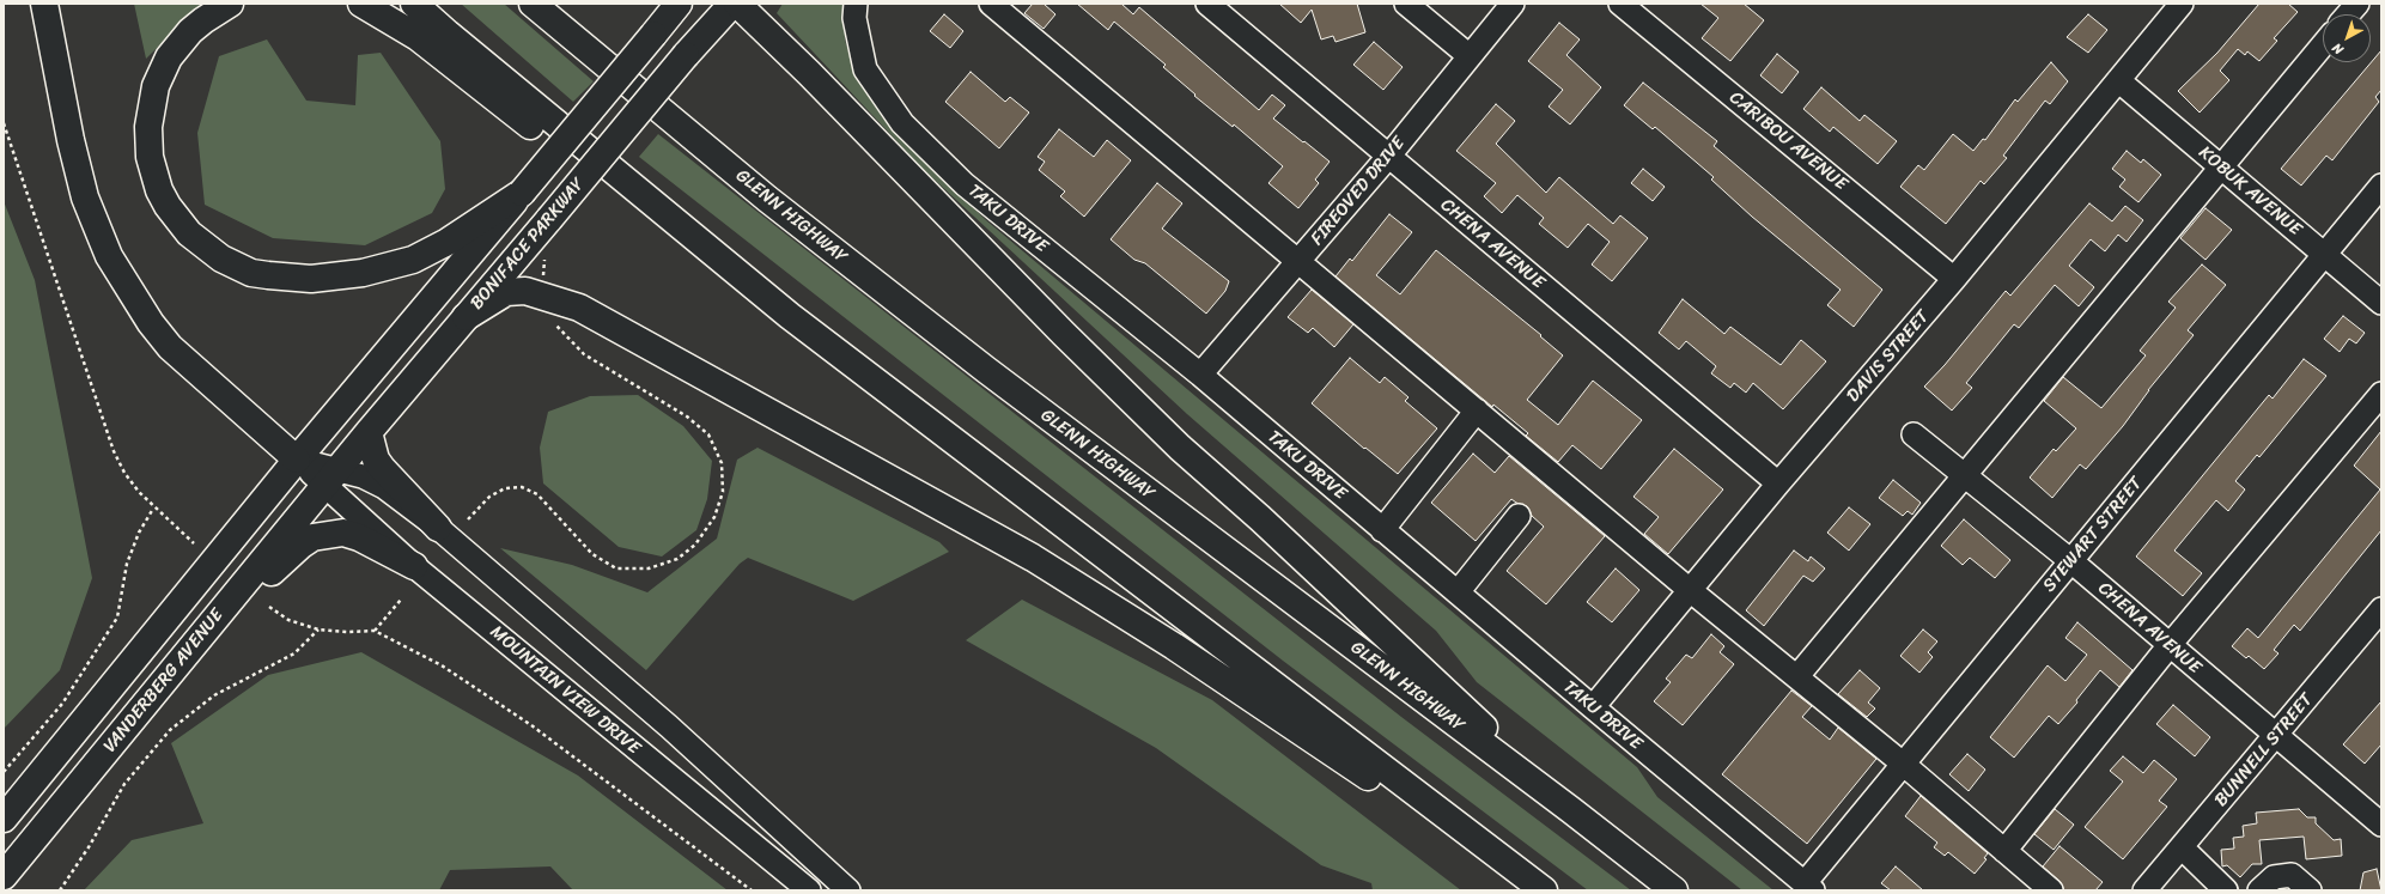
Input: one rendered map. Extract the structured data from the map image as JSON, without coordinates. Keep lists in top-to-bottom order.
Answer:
{
  "streets": {
    "main road": ["GLENN HIGHWAY", "BONIFACE PARKWAY", "VANDERBERG AVENUE"],
    "street": [
      "CARIBOU AVENUE",
      "FIREOVED DRIVE",
      "KOBUK AVENUE",
      "TAKU DRIVE",
      "CHENA AVENUE",
      "DAVIS STREET",
      "STEWART STREET",
      "MOUNTAIN VIEW DRIVE",
      "BUNNELL STREET"
    ]
  },
  "crossings": [
    ["CARIBOU AVENUE", "DAVIS STREET"],
    ["FIREOVED DRIVE", "TAKU DRIVE"],
    ["FIREOVED DRIVE", "CHENA AVENUE"],
    ["KOBUK AVENUE", "DAVIS STREET"],
    ["KOBUK AVENUE", "STEWART STREET"],
    ["TAKU DRIVE", "DAVIS STREET"],
    ["TAKU DRIVE", "STEWART STREET"],
    ["BONIFACE PARKWAY", "VANDERBERG AVENUE"],
    ["BONIFACE PARKWAY", "MOUNTAIN VIEW DRIVE"],
    ["CHENA AVENUE", "DAVIS STREET"],
    ["CHENA AVENUE", "STEWART STREET"],
    ["CHENA AVENUE", "BUNNELL STREET"],
    ["VANDERBERG AVENUE", "MOUNTAIN VIEW DRIVE"]
  ],
  "north": "bottom left"
}
